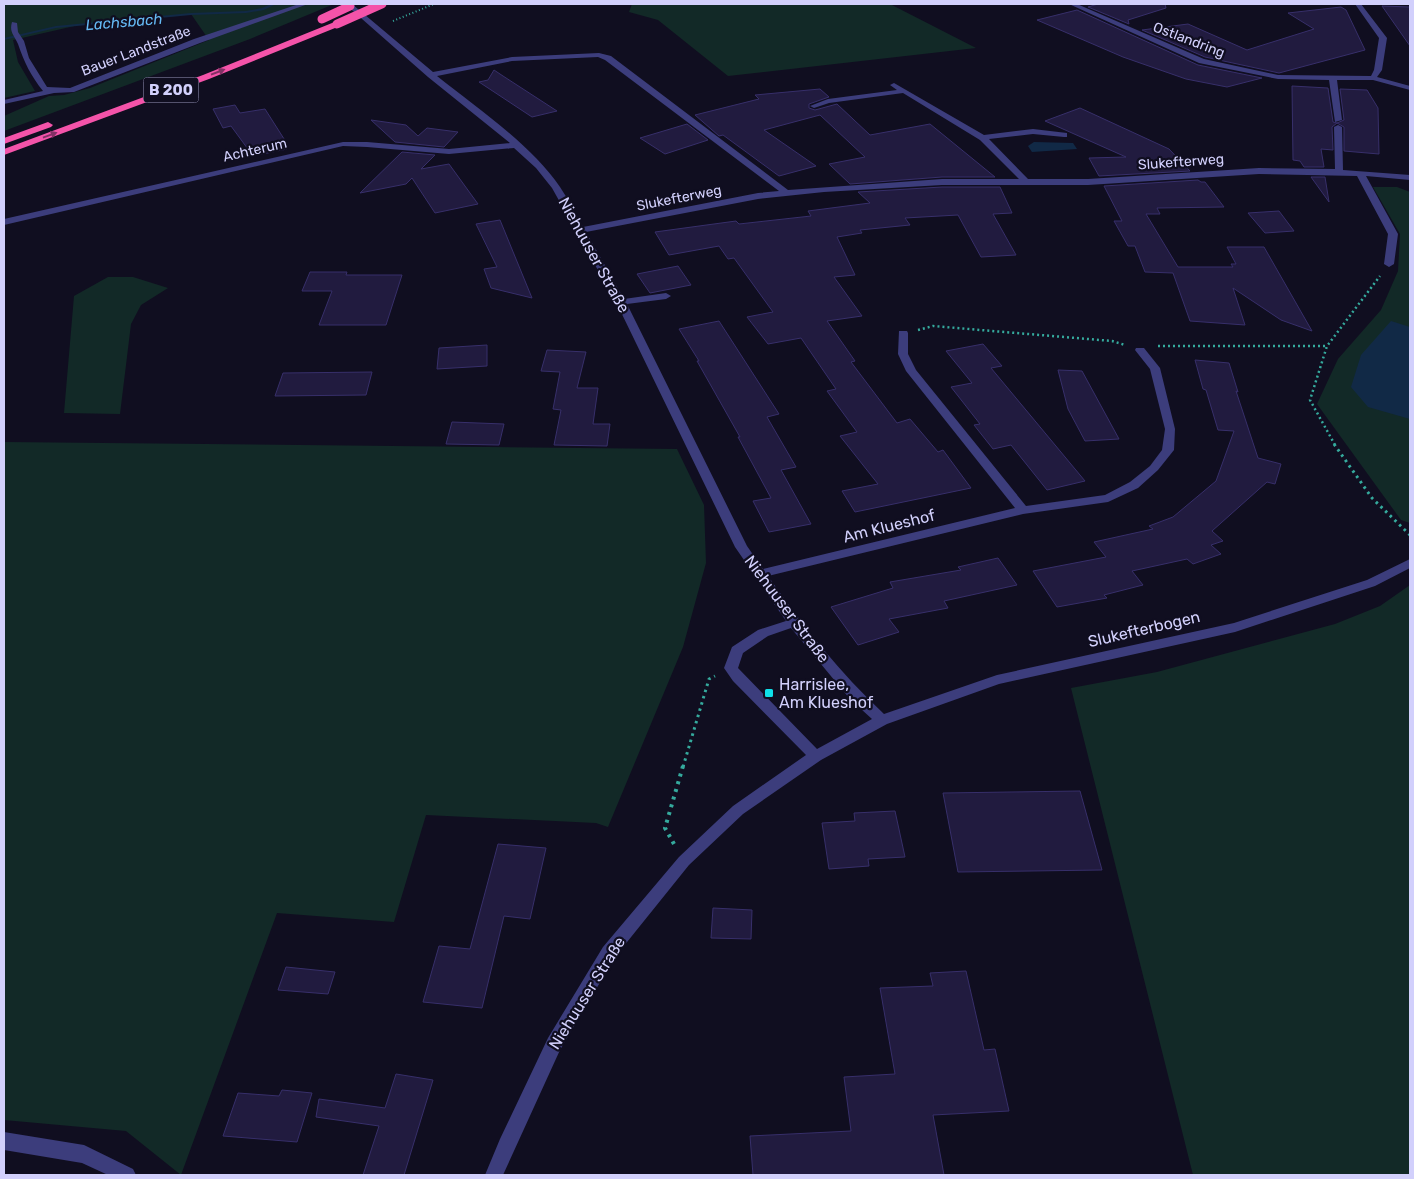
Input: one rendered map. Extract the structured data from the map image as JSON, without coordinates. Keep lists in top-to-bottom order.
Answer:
{
  "streets": {
    "highway": ["B 200"],
    "street": [
      "Ostlandring",
      "Bauer Landstraße",
      "Achterum",
      "Slukefterweg",
      "Niehuuser Straße",
      "Am Klueshof",
      "Slukefterbogen"
    ]
  },
  "crossings": [
    ["Achterum", "Niehuuser Straße"],
    ["Slukefterweg", "Niehuuser Straße"],
    ["Niehuuser Straße", "Am Klueshof"],
    ["Niehuuser Straße", "Slukefterbogen"]
  ],
  "water": ["Lachsbach"],
  "places": {
    "transit": ["Harrislee, Am Klueshof"]
  }
}
